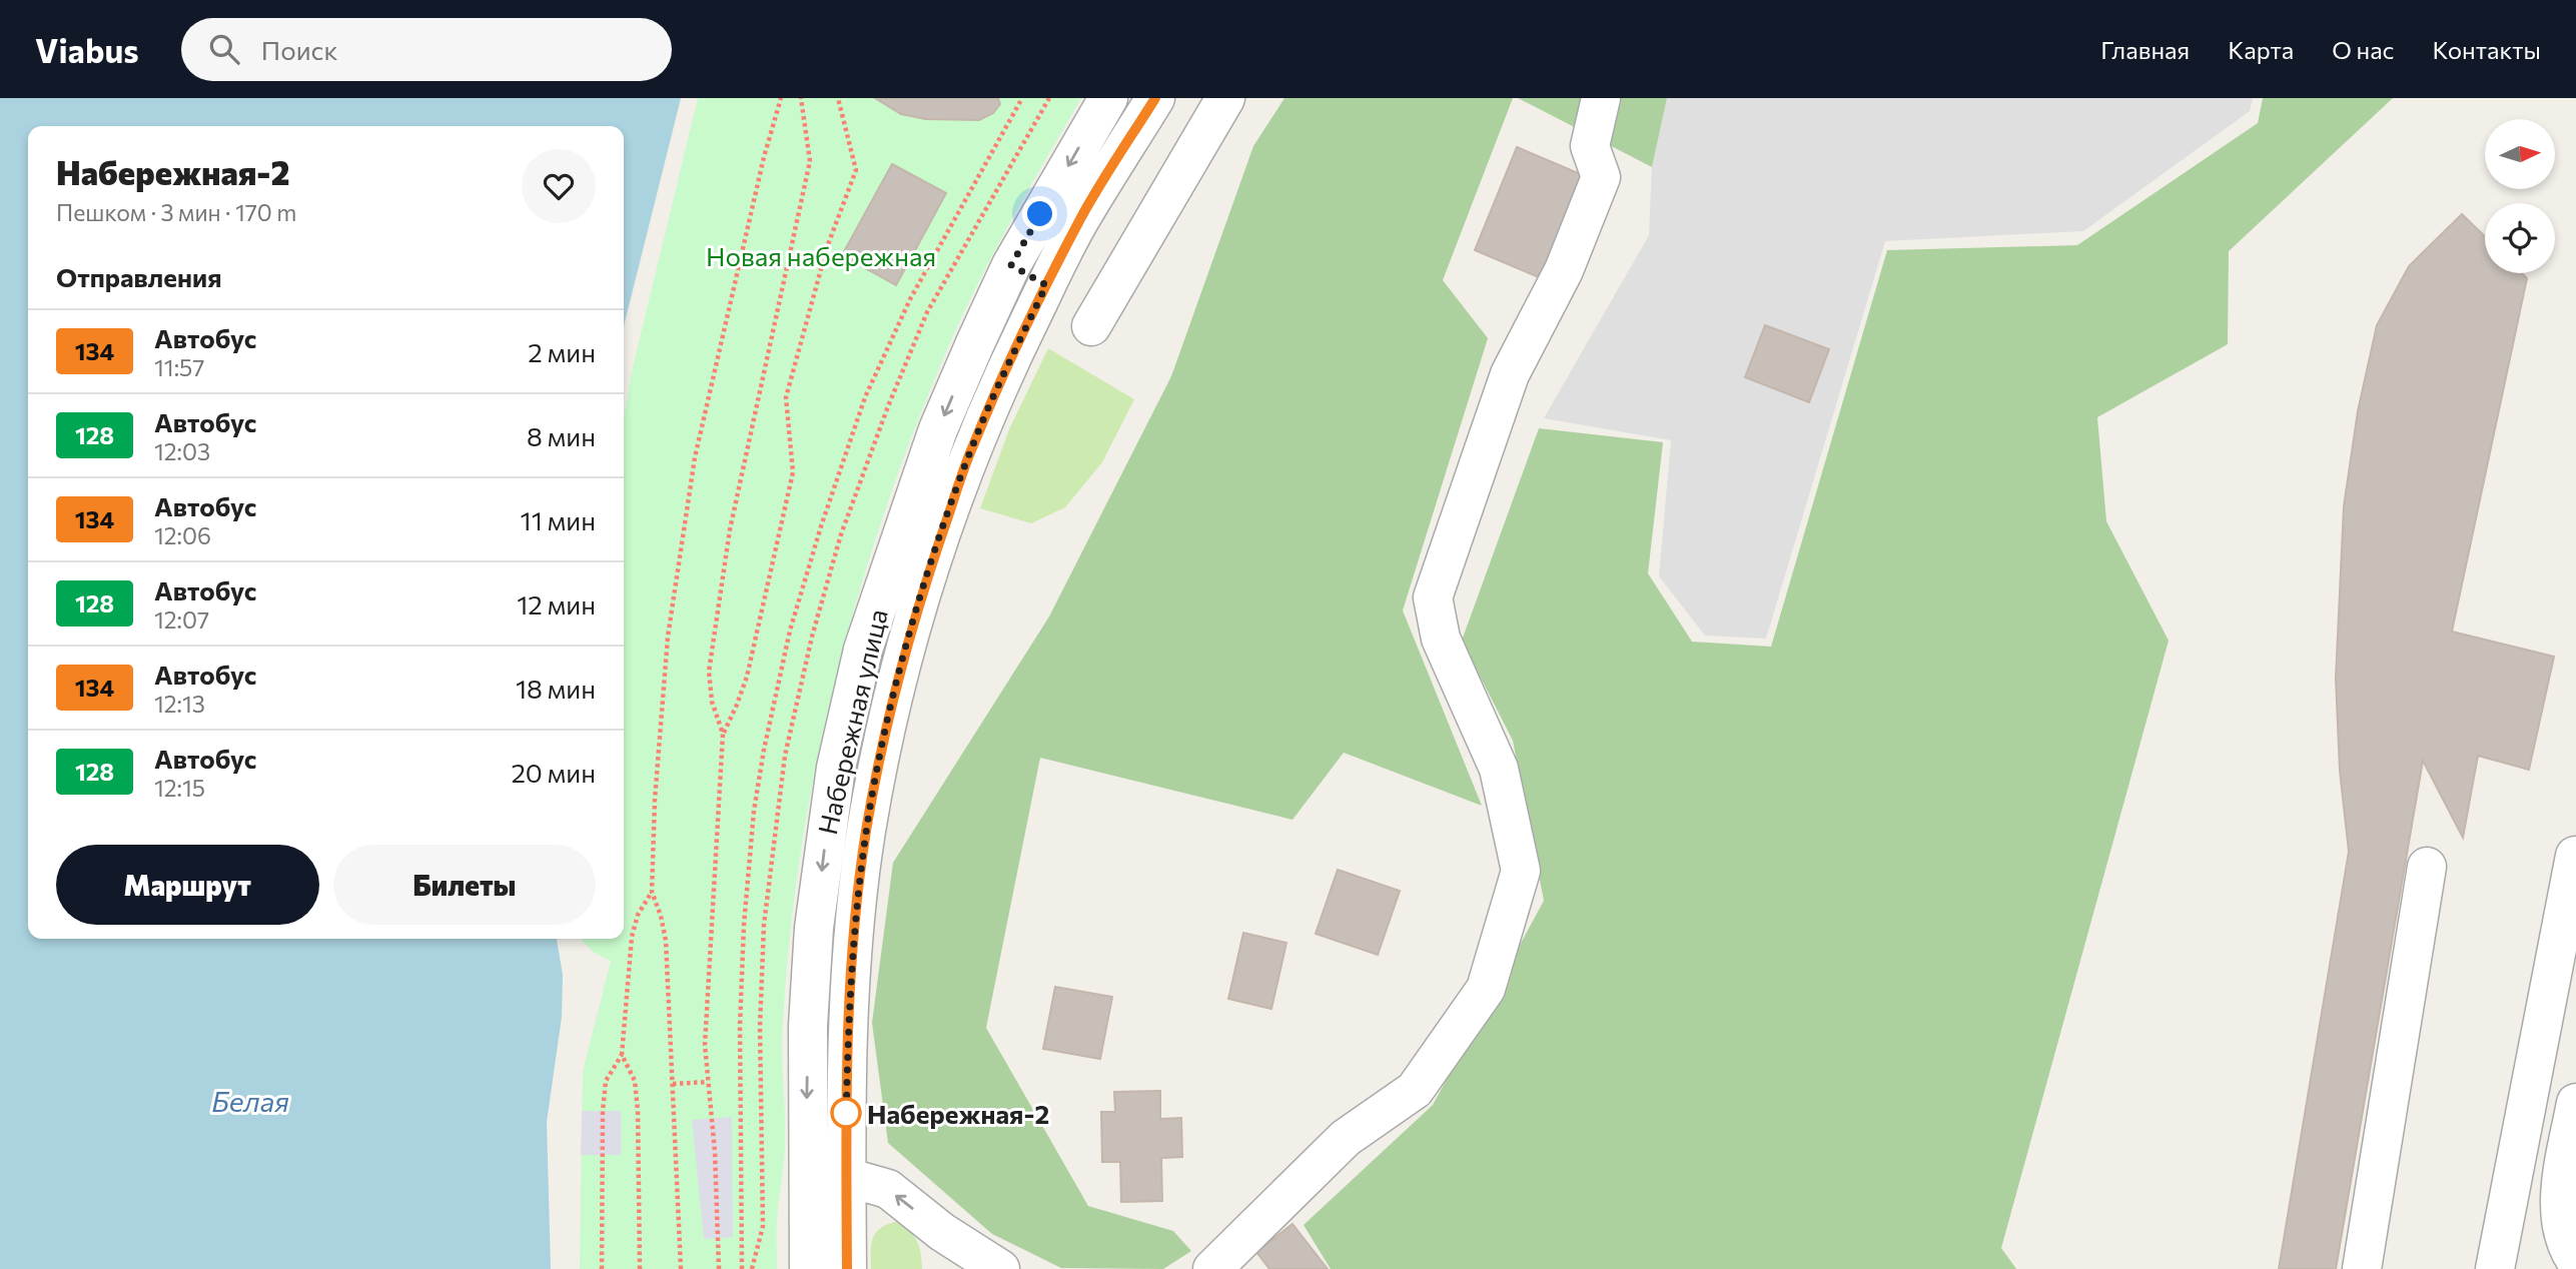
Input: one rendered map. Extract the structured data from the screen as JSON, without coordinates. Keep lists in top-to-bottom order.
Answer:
{
  "streets": {
    "street": ["Набережная улица"]
  },
  "water": ["Белая"],
  "parks": ["Новая набережная"],
  "places": ["Набережная-2"],
  "lines": ["bus line 134"],
  "north": "right",
  "page": {
    "header": "Viabus",
    "search": "Поиск",
    "nav": [
      "Главная",
      "Карта",
      "О нас",
      "Контакты"
    ],
    "heading": [
      ["Набережная-2", "Пешком · 3 мин · 170 m"],
      "Отправления"
    ],
    "list": [
      {
        "mark": "134",
        "name": "Автобус",
        "note": "11:57",
        "value": "2 мин"
      },
      {
        "mark": "128",
        "name": "Автобус",
        "note": "12:03",
        "value": "8 мин"
      },
      {
        "mark": "134",
        "name": "Автобус",
        "note": "12:06",
        "value": "11 мин"
      },
      {
        "mark": "128",
        "name": "Автобус",
        "note": "12:07",
        "value": "12 мин"
      },
      {
        "mark": "134",
        "name": "Автобус",
        "note": "12:13",
        "value": "18 мин"
      },
      {
        "mark": "128",
        "name": "Автобус",
        "note": "12:15",
        "value": "20 мин"
      }
    ],
    "buttons": ["Маршрут", "Билеты"]
  }
}
